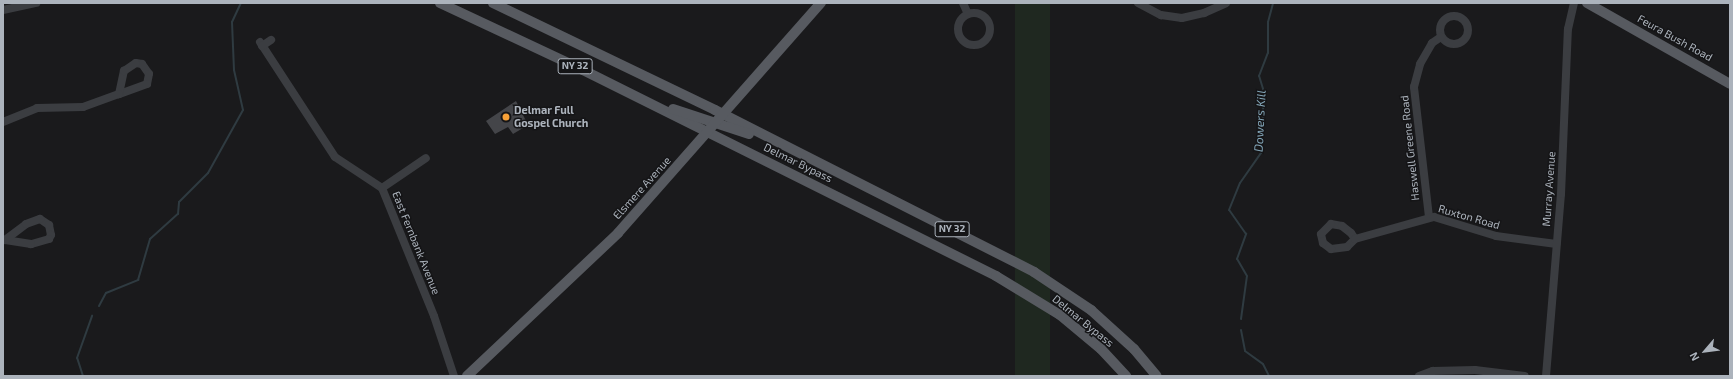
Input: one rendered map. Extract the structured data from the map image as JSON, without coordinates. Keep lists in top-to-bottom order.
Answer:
{
  "streets": {
    "main road": [
      "Feura Bush Road",
      "NY 32",
      "Delmar Bypass",
      "Elsmere Avenue"
    ],
    "street": [
      "Haswell Greene Road",
      "Murray Avenue",
      "Ruxton Road",
      "East Fernbank Avenue"
    ]
  },
  "crossings": [
    ["Haswell Greene Road", "Ruxton Road"],
    ["Delmar Bypass", "Elsmere Avenue"],
    ["Murray Avenue", "Ruxton Road"]
  ],
  "water": ["Dowers Kill"],
  "places": ["Delmar Full Gospel Church"],
  "north": "bottom left"
}
